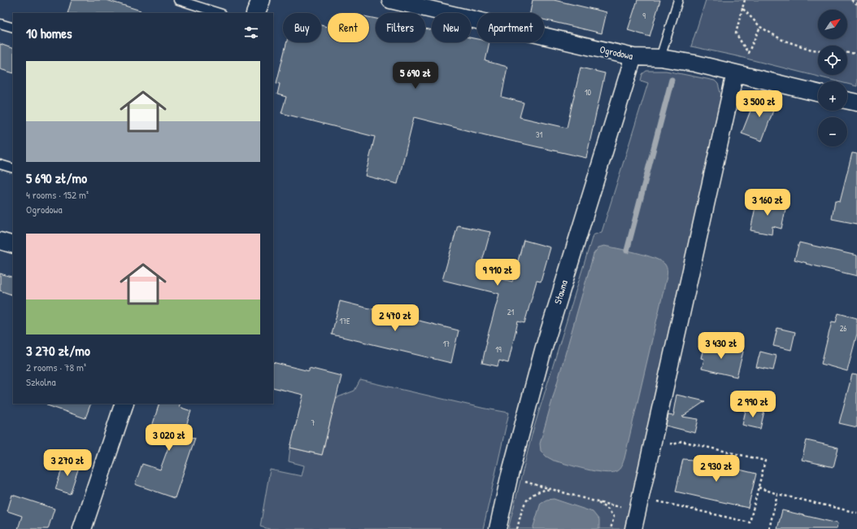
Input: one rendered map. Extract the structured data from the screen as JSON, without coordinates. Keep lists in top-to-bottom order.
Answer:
{
  "streets": {
    "street": ["Ogrodowa", "Stawna"]
  },
  "crossings": [
    ["Ogrodowa", "Stawna"]
  ],
  "house_numbers": [
    "9",
    "10",
    "31",
    "21",
    "17E",
    "26",
    "17",
    "19",
    "7"
  ],
  "north": "top right",
  "page": {
    "map_buttons": ["+", "−"],
    "chip": [
      "Buy",
      "Rent",
      "Filters",
      "New",
      "Apartment"
    ],
    "heading": "10 homes",
    "list": [
      {
        "name": "5 690 zł/mo",
        "note": "4 rooms · 152 m² · Ogrodowa"
      },
      {
        "name": "3 270 zł/mo",
        "note": "2 rooms · 78 m² · Szkolna"
      }
    ],
    "price": [
      "5 690 zł",
      "3 500 zł",
      "3 160 zł",
      "9 910 zł",
      "2 470 zł",
      "3 430 zł",
      "2 990 zł",
      "3 020 zł",
      "3 270 zł",
      "2 930 zł"
    ]
  }
}
